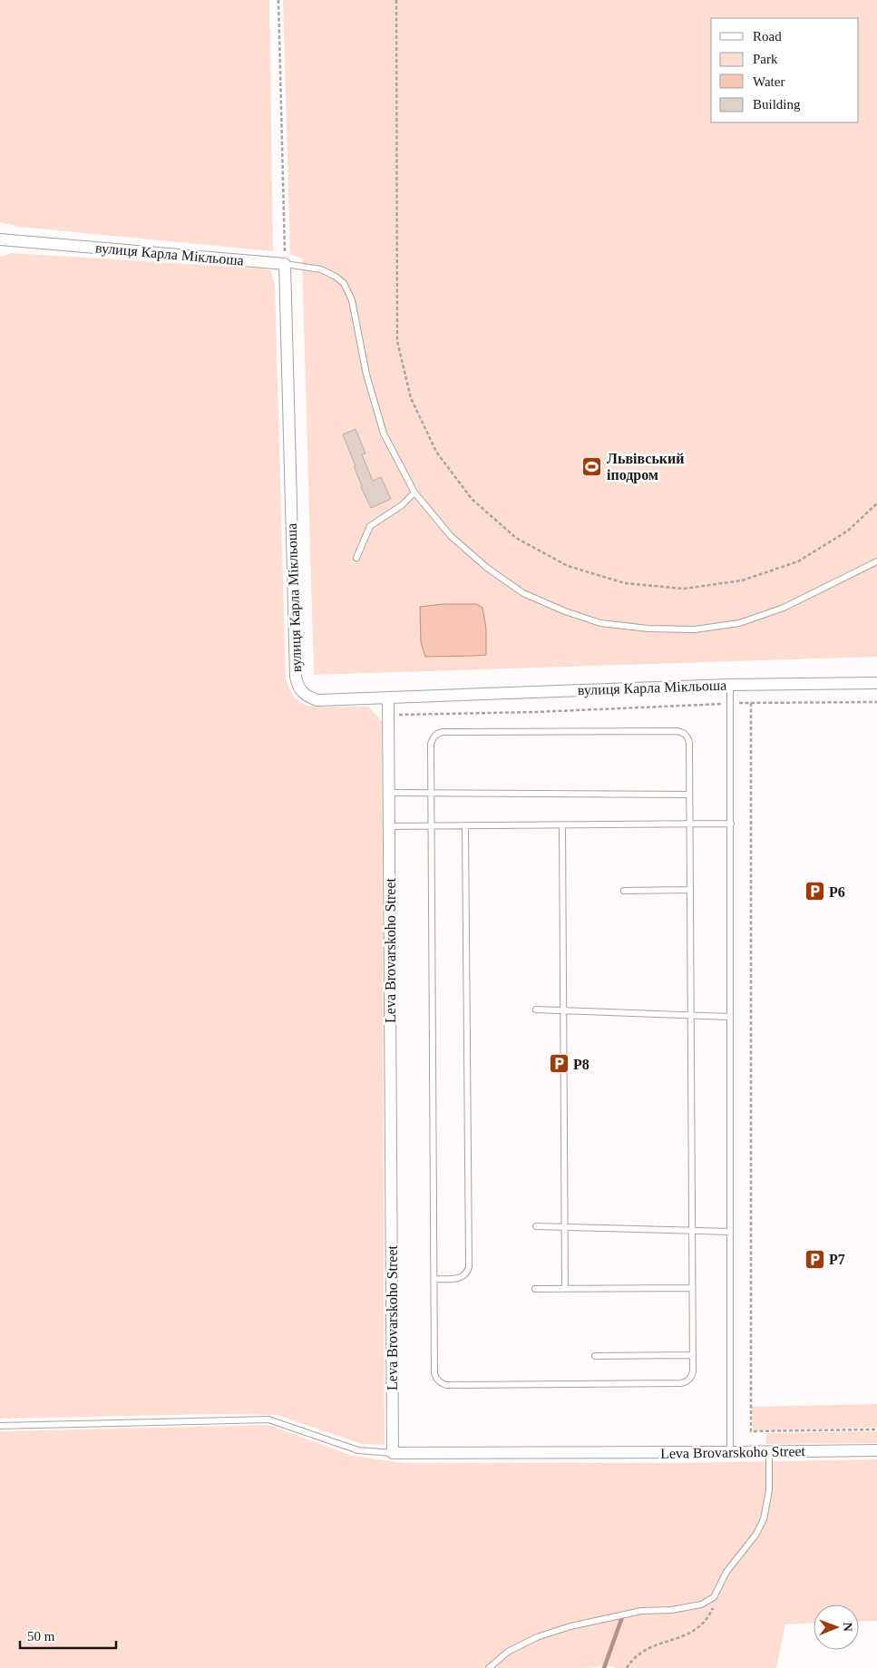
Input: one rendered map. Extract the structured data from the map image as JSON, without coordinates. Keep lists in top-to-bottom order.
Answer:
{
  "streets": {
    "street": ["вулиця Карла Мікльоша", "Leva Brovarskoho Street"]
  },
  "crossings": [
    ["вулиця Карла Мікльоша", "Leva Brovarskoho Street"]
  ],
  "places": {
    "sports": ["Львівський іподром"],
    "parking": ["P6", "P8", "P7"]
  },
  "legend": [
    "Road",
    "Park",
    "Water",
    "Building"
  ],
  "scale_bar": "50 m",
  "north": "right"
}
